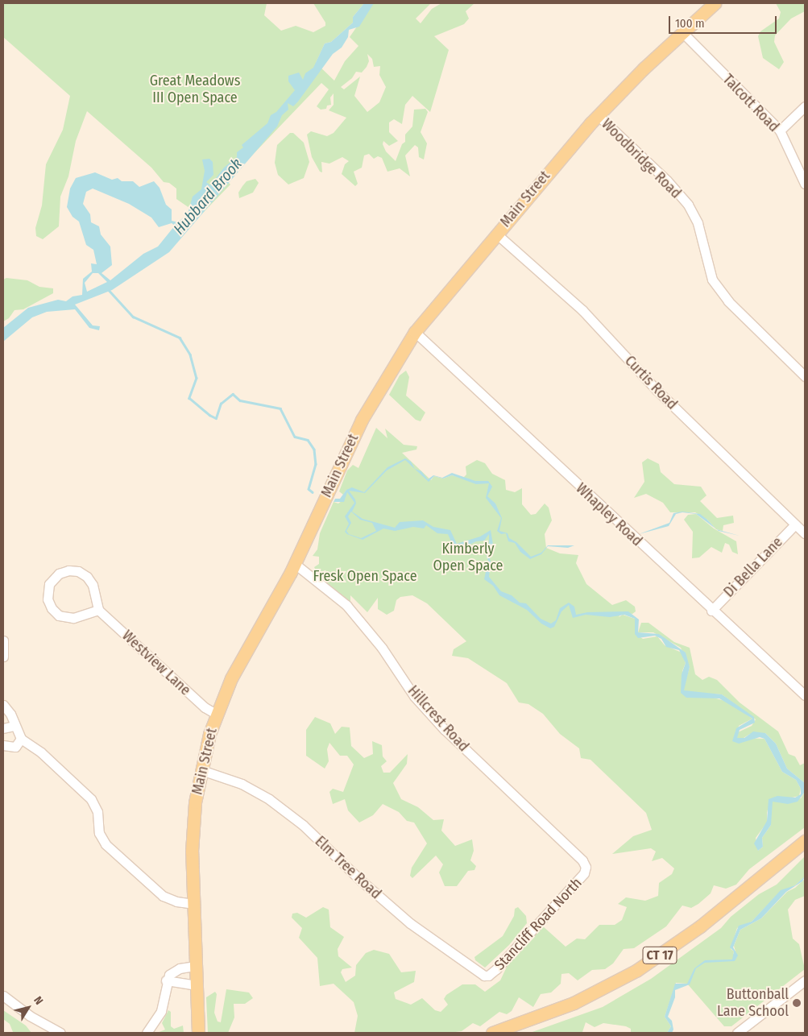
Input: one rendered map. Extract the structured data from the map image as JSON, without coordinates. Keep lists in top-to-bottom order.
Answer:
{
  "streets": {
    "main road": ["Main Street", "CT 17"],
    "street": [
      "Talcott Road",
      "Woodbridge Road",
      "Curtis Road",
      "Whapley Road",
      "Di Bella Lane",
      "Westview Lane",
      "Hillcrest Road",
      "Elm Tree Road",
      "Stancliff Road North"
    ]
  },
  "crossings": [
    ["Talcott Road", "Main Street"],
    ["Woodbridge Road", "Main Street"],
    ["Main Street", "Curtis Road"],
    ["Main Street", "Whapley Road"],
    ["Main Street", "Westview Lane"],
    ["Main Street", "Hillcrest Road"],
    ["Main Street", "Elm Tree Road"],
    ["Curtis Road", "Di Bella Lane"],
    ["Whapley Road", "Di Bella Lane"],
    ["Hillcrest Road", "Stancliff Road North"],
    ["Elm Tree Road", "Stancliff Road North"]
  ],
  "water": ["Hubbard Brook"],
  "parks": ["Great Meadows III Open Space", "Kimberly Open Space", "Fresk Open Space"],
  "places": ["Buttonball Lane School"],
  "scale_bar": "100 m",
  "north": "top right"
}
